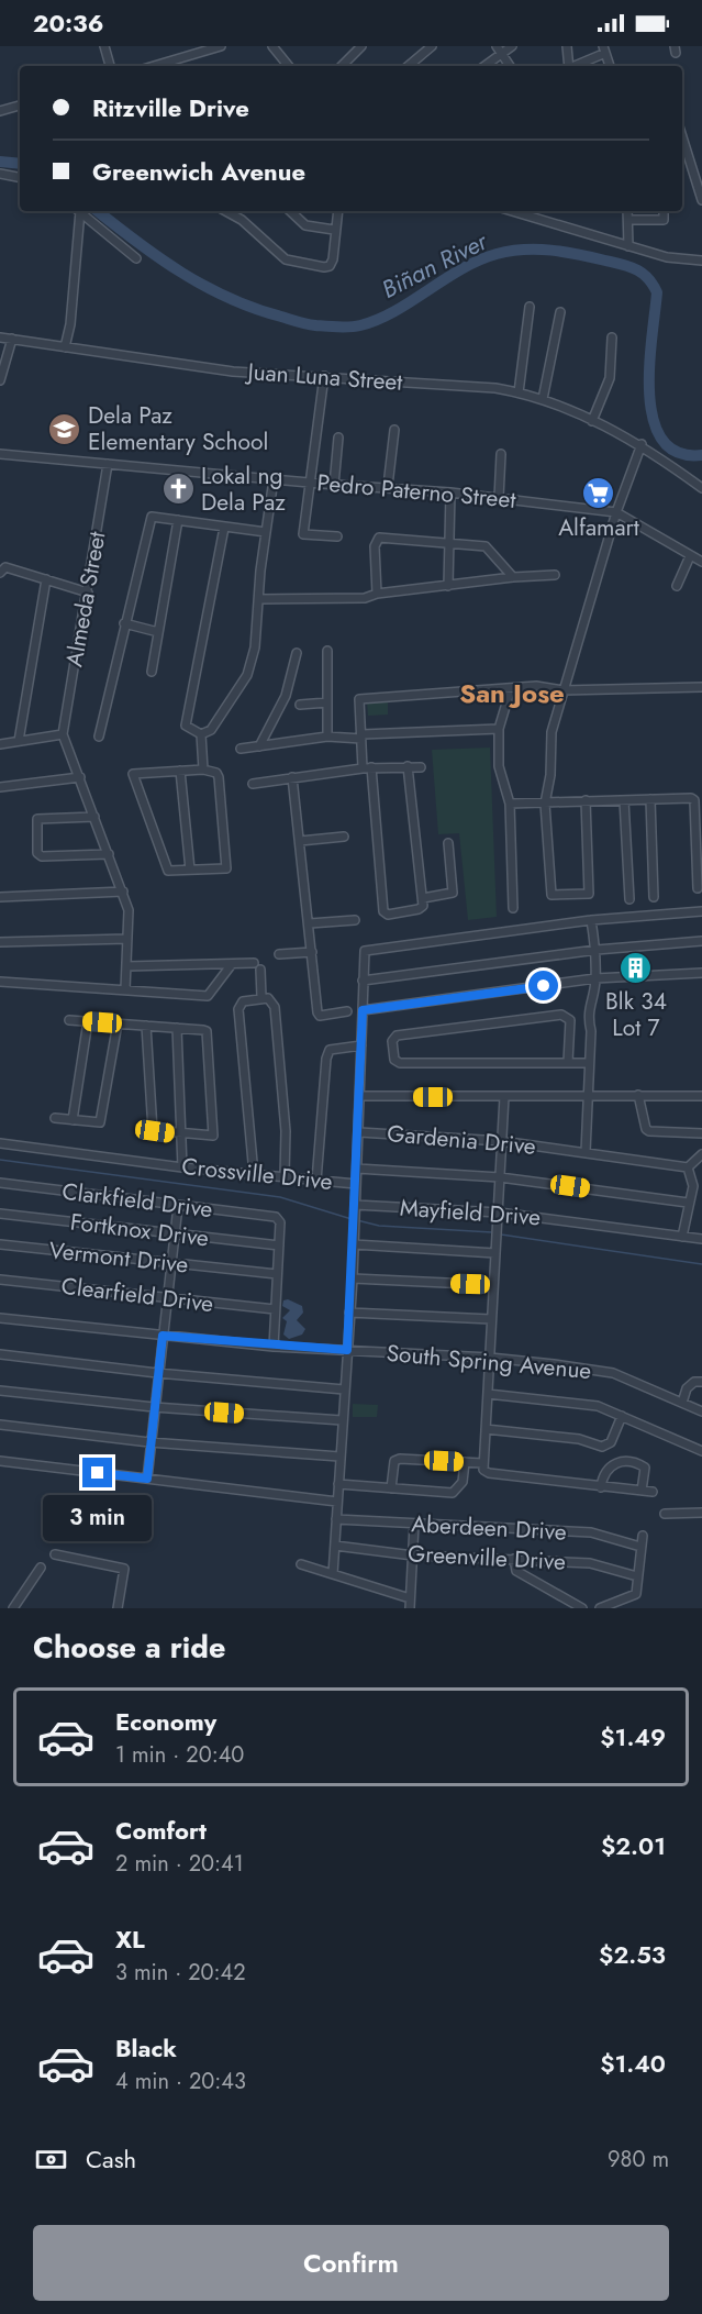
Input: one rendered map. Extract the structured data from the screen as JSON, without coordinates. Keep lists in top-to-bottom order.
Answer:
{
  "streets": {
    "street": [
      "Juan Luna Street",
      "Pedro Paterno Street",
      "Almeda Street",
      "Gardenia Drive",
      "Crossville Drive",
      "Clarkfield Drive",
      "Mayfield Drive",
      "Fortknox Drive",
      "Vermont Drive",
      "Clearfield Drive",
      "South Spring Avenue",
      "Aberdeen Drive",
      "Greenville Drive"
    ]
  },
  "crossings": [
    ["Pedro Paterno Street", "Almeda Street"],
    ["Clarkfield Drive", "Fortknox Drive"]
  ],
  "districts": ["San Jose"],
  "water": ["Biñan River"],
  "places": {
    "school or university": ["Dela Paz Elementary School"],
    "church": ["Lokal ng Dela Paz"],
    "supermarket": ["Alfamart"],
    "building": ["Blk 34 Lot 7"]
  },
  "page": {
    "status": "20:36",
    "banner": ["Ritzville Drive", "Greenwich Avenue"],
    "bubble": "3 min",
    "heading": "Choose a ride",
    "list": [
      {
        "name": "Economy",
        "note": "1 min · 20:40",
        "value": "$1.49"
      },
      {
        "name": "Comfort",
        "note": "2 min · 20:41",
        "value": "$2.01"
      },
      {
        "name": "XL",
        "note": "3 min · 20:42",
        "value": "$2.53"
      },
      {
        "name": "Black",
        "note": "4 min · 20:43",
        "value": "$1.40"
      }
    ],
    "pay": ["Cash", "980 m"],
    "buttons": "Confirm"
  }
}
